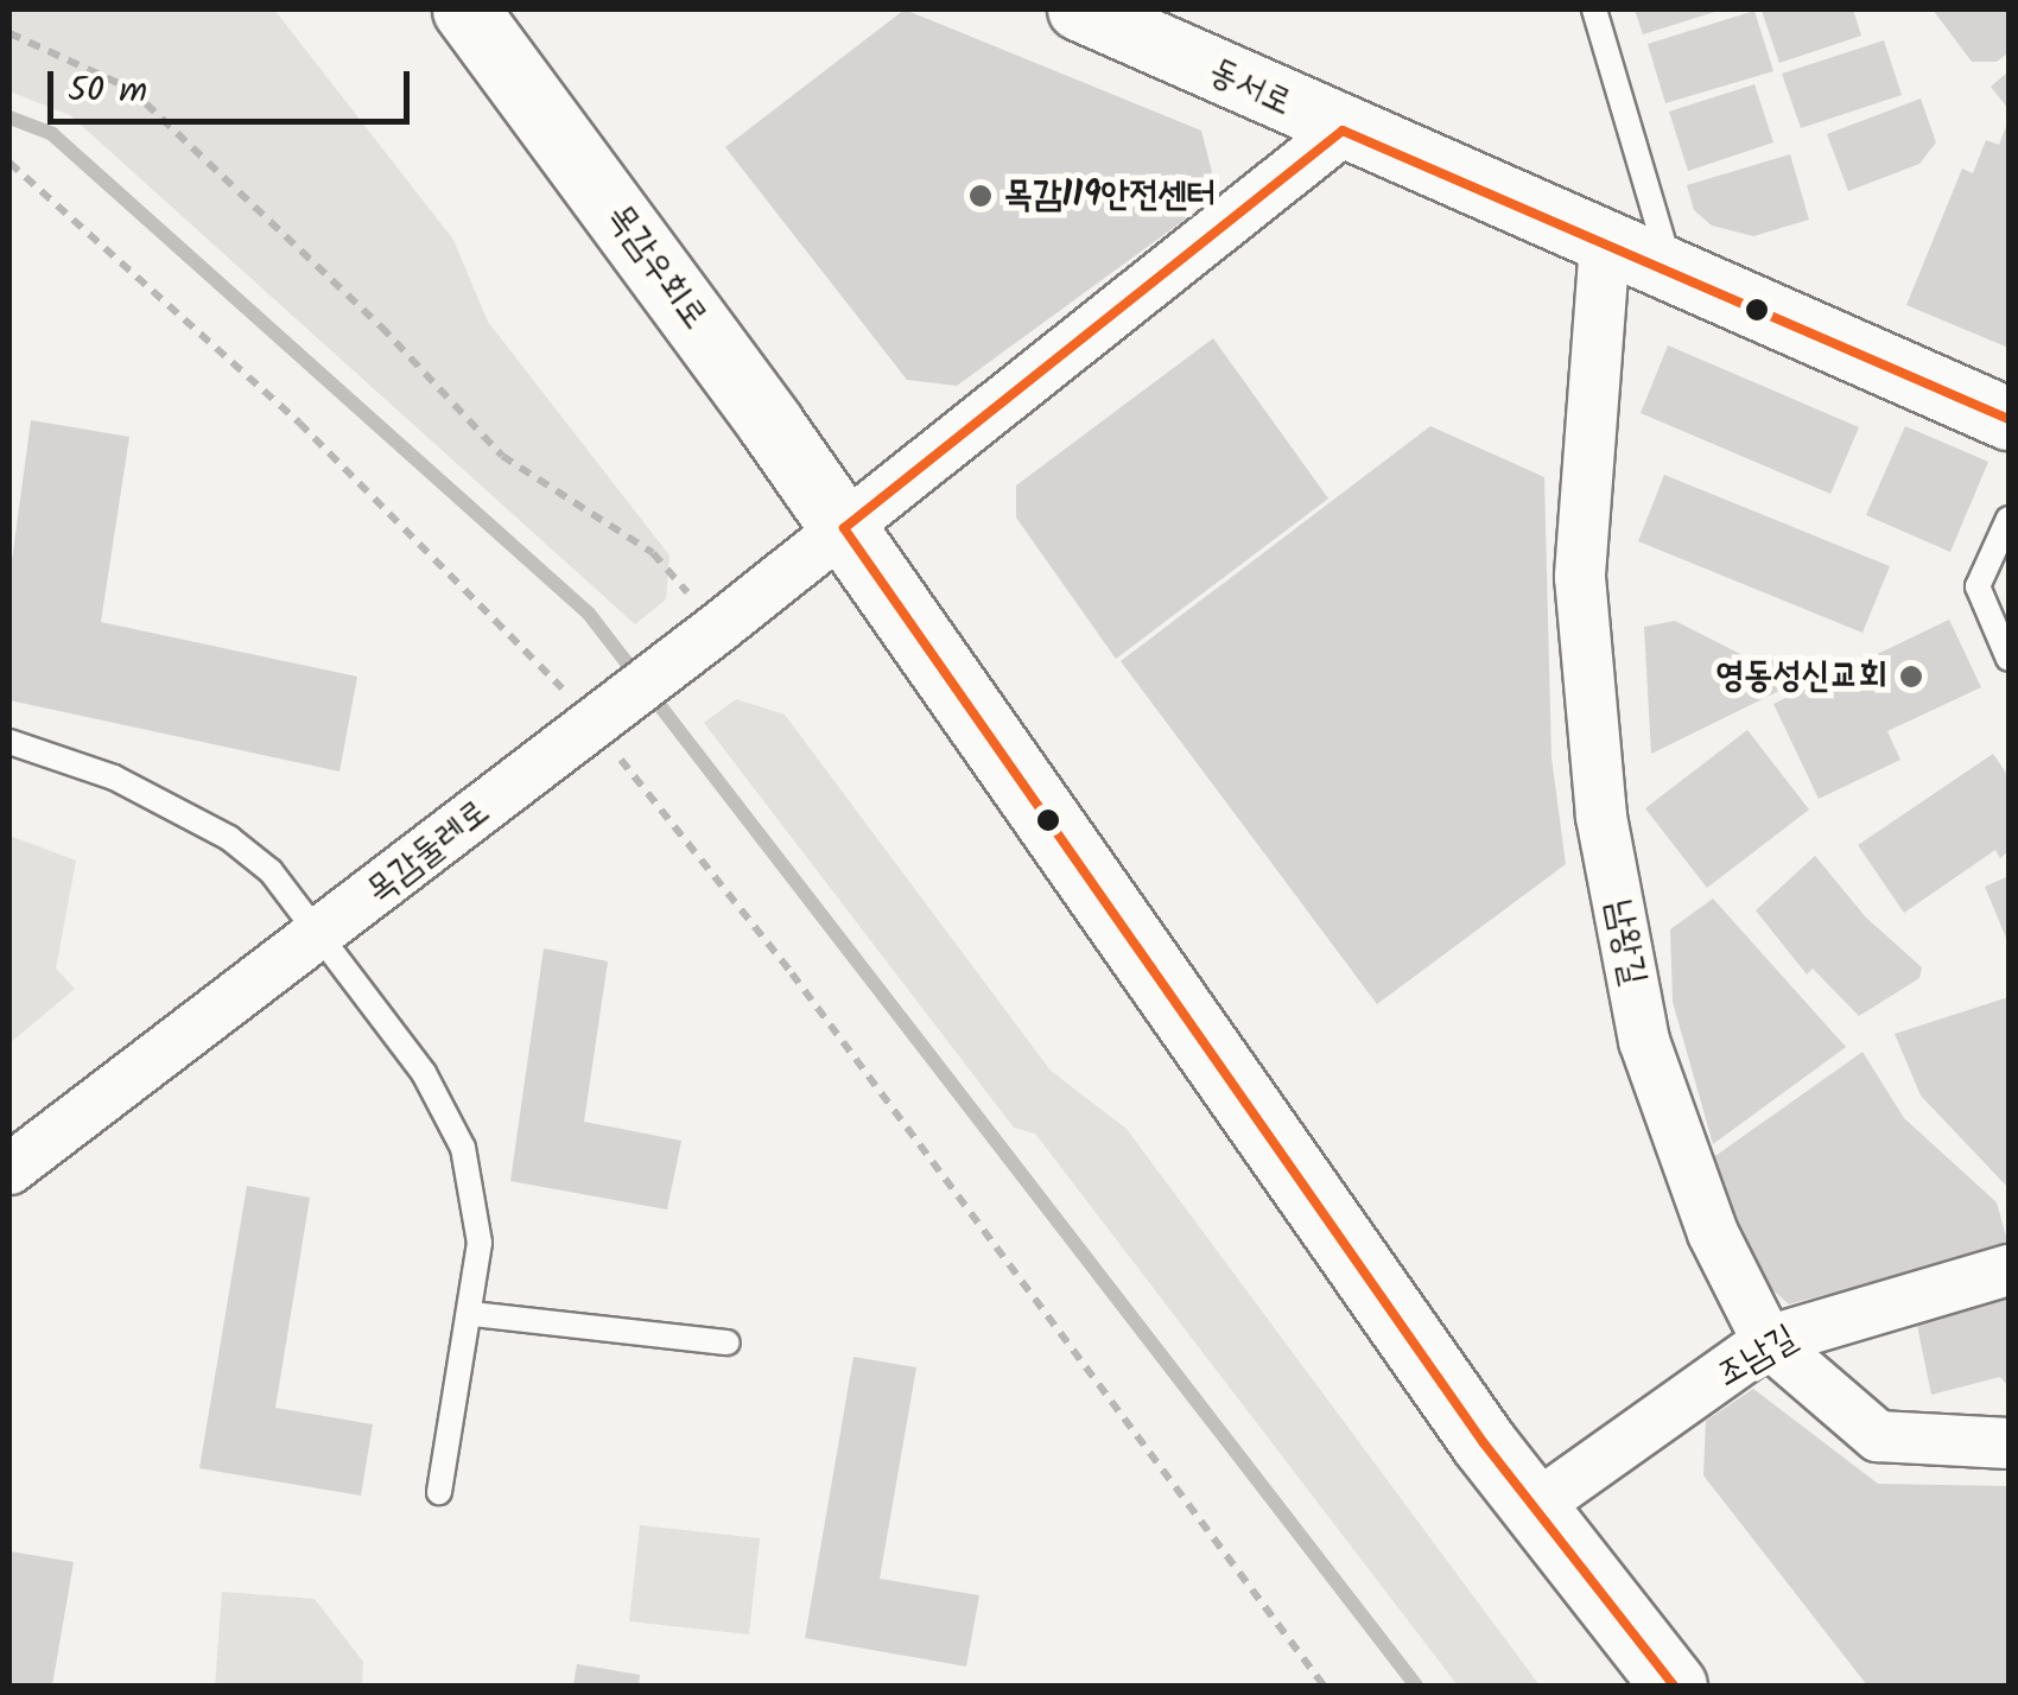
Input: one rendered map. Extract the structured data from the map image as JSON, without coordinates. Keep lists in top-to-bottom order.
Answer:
{
  "streets": {
    "main road": ["목감우회로"],
    "street": [
      "동서로",
      "목감둘레로",
      "남왕길",
      "조남길"
    ]
  },
  "crossings": [
    ["동서로", "남왕길"],
    ["목감우회로", "목감둘레로"],
    ["목감우회로", "조남길"],
    ["남왕길", "조남길"]
  ],
  "places": ["목감119안전센터", "영동성신교회"],
  "scale_bar": "50 m"
}
